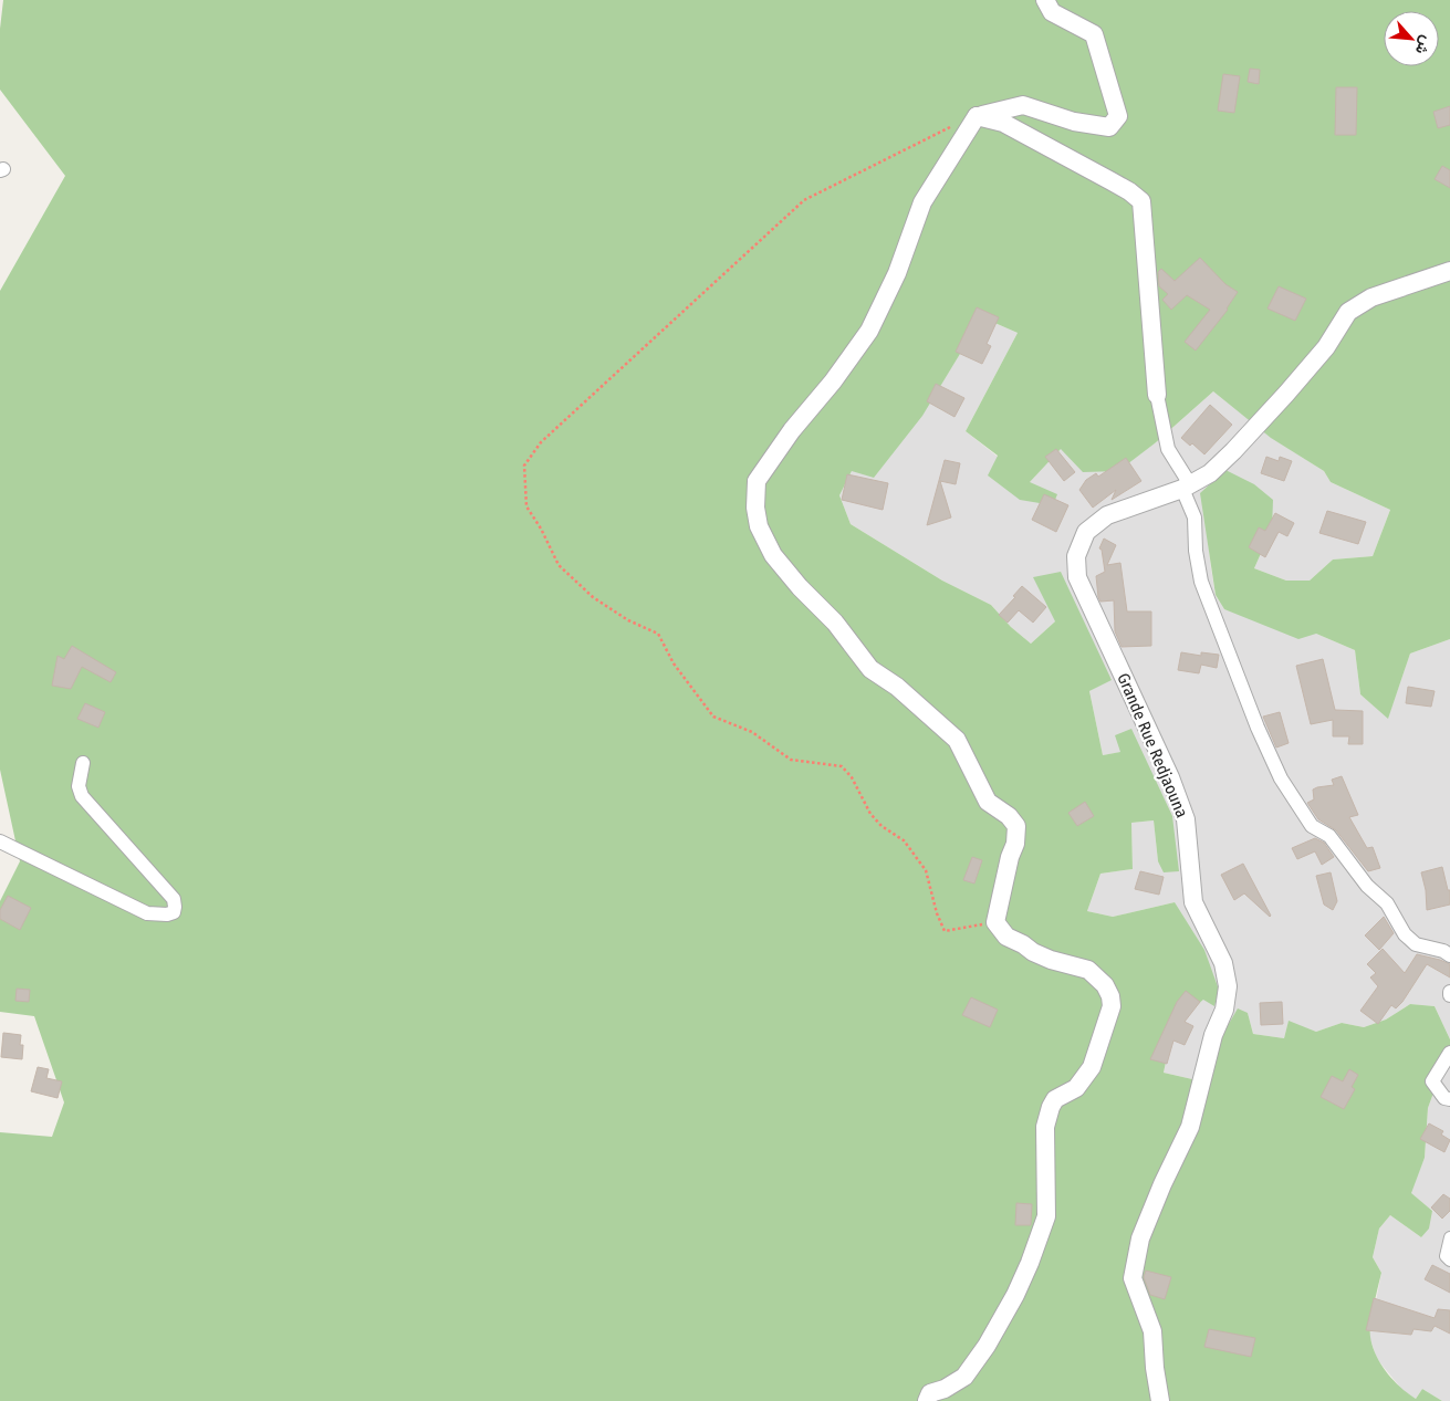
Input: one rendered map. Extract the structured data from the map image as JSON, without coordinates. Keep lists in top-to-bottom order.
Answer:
{
  "streets": {
    "street": ["Grande Rue Redjaouna"]
  },
  "north": "bottom right"
}
